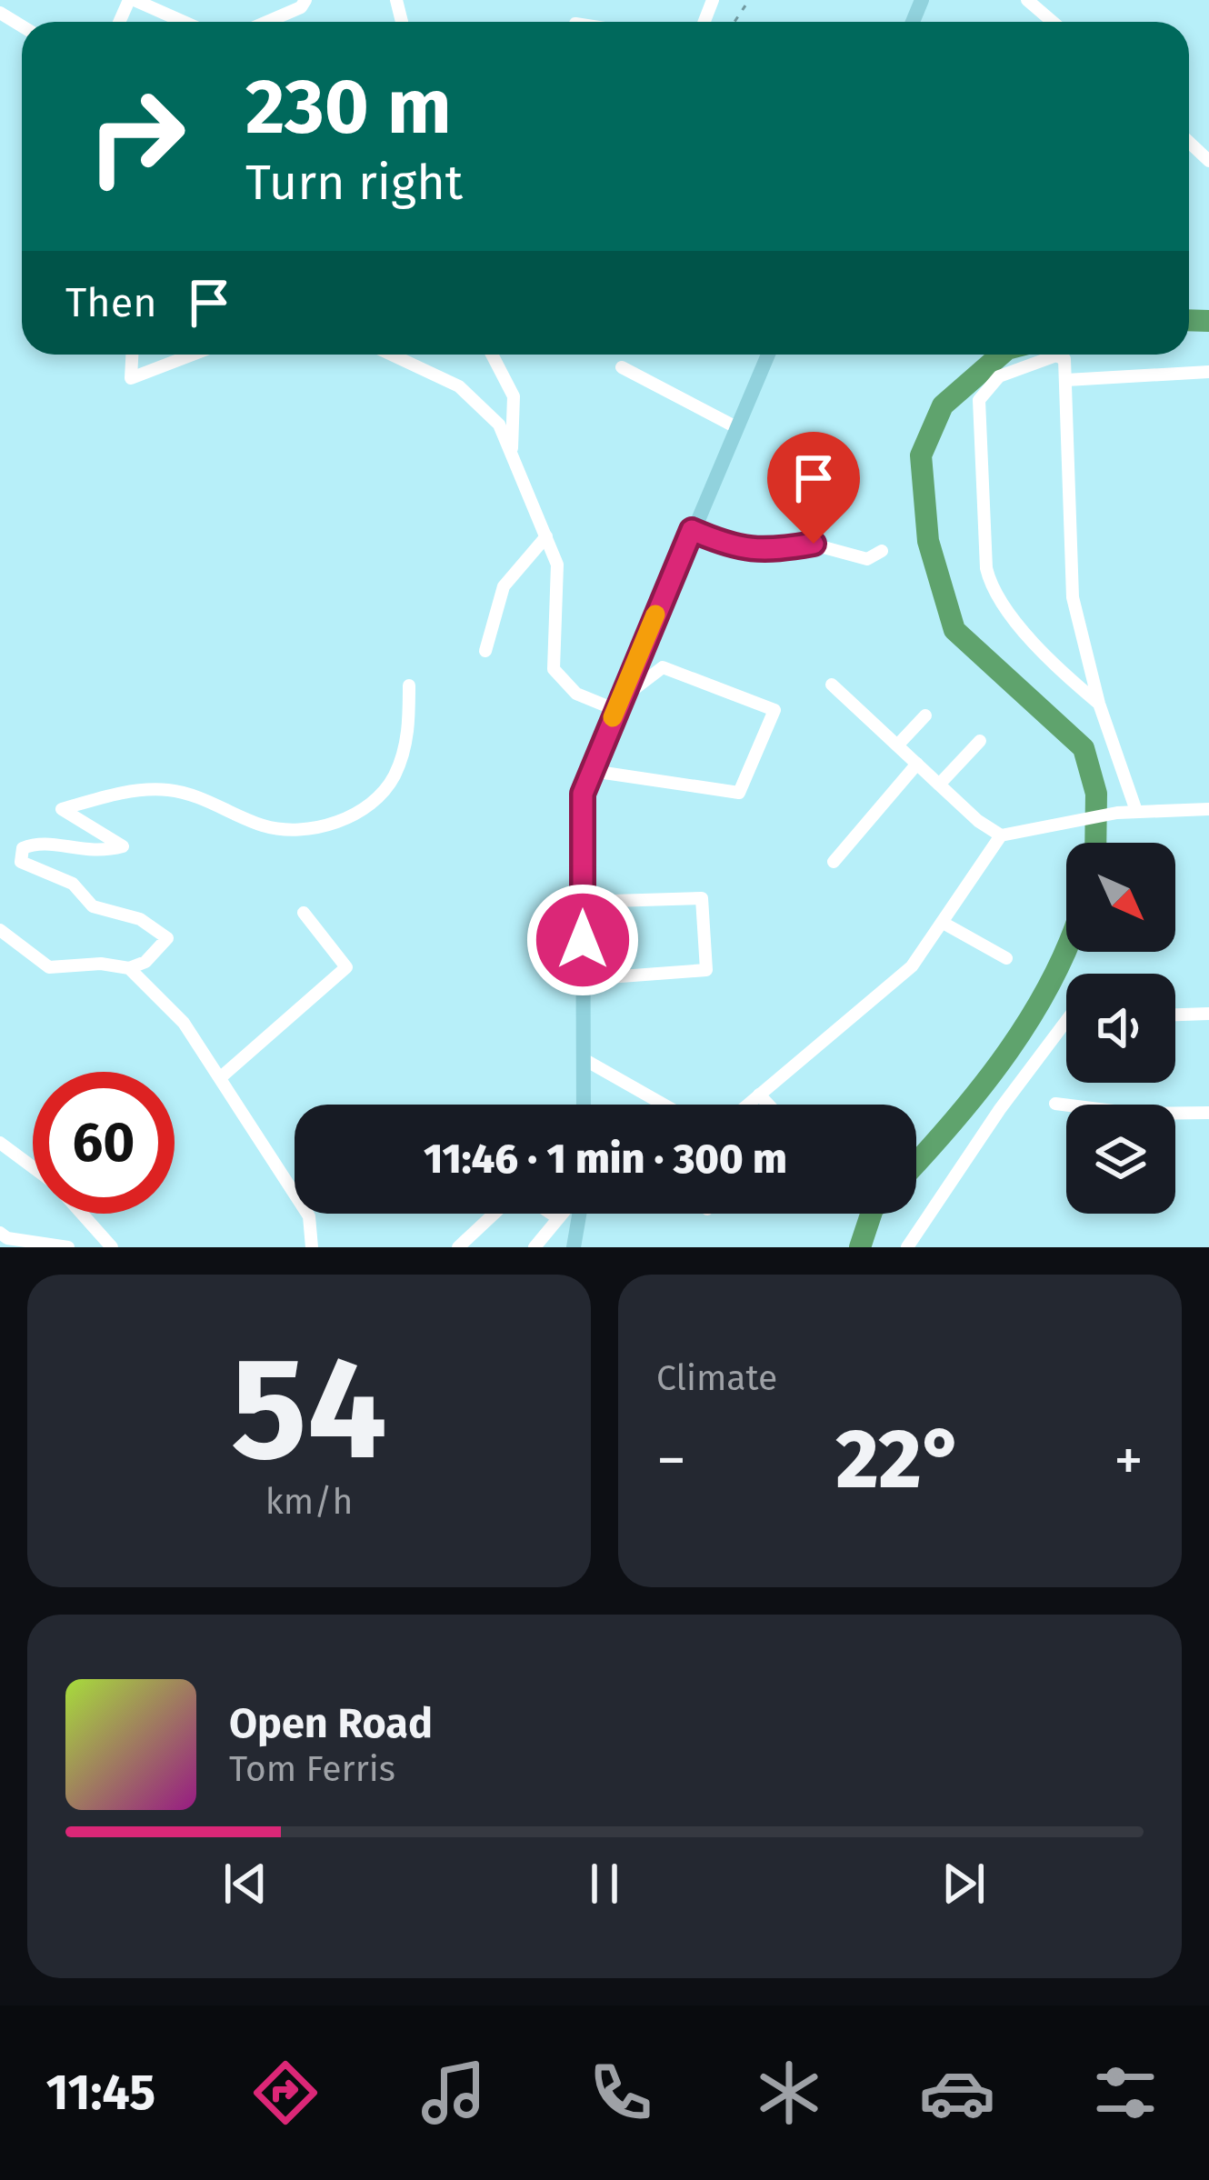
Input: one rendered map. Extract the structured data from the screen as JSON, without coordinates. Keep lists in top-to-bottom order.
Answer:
{
  "north": "bottom right",
  "page": {
    "turn": ["230 m", "Turn right"],
    "then": "Then",
    "limit": "60",
    "trip": "11:46 · 1 min · 300 m",
    "tile": [
      ["54", "km/h"],
      "Climate"
    ],
    "heat": ["−", "22°", "+"],
    "song": ["Open Road", "Tom Ferris"],
    "tabs": "11:45"
  }
}
